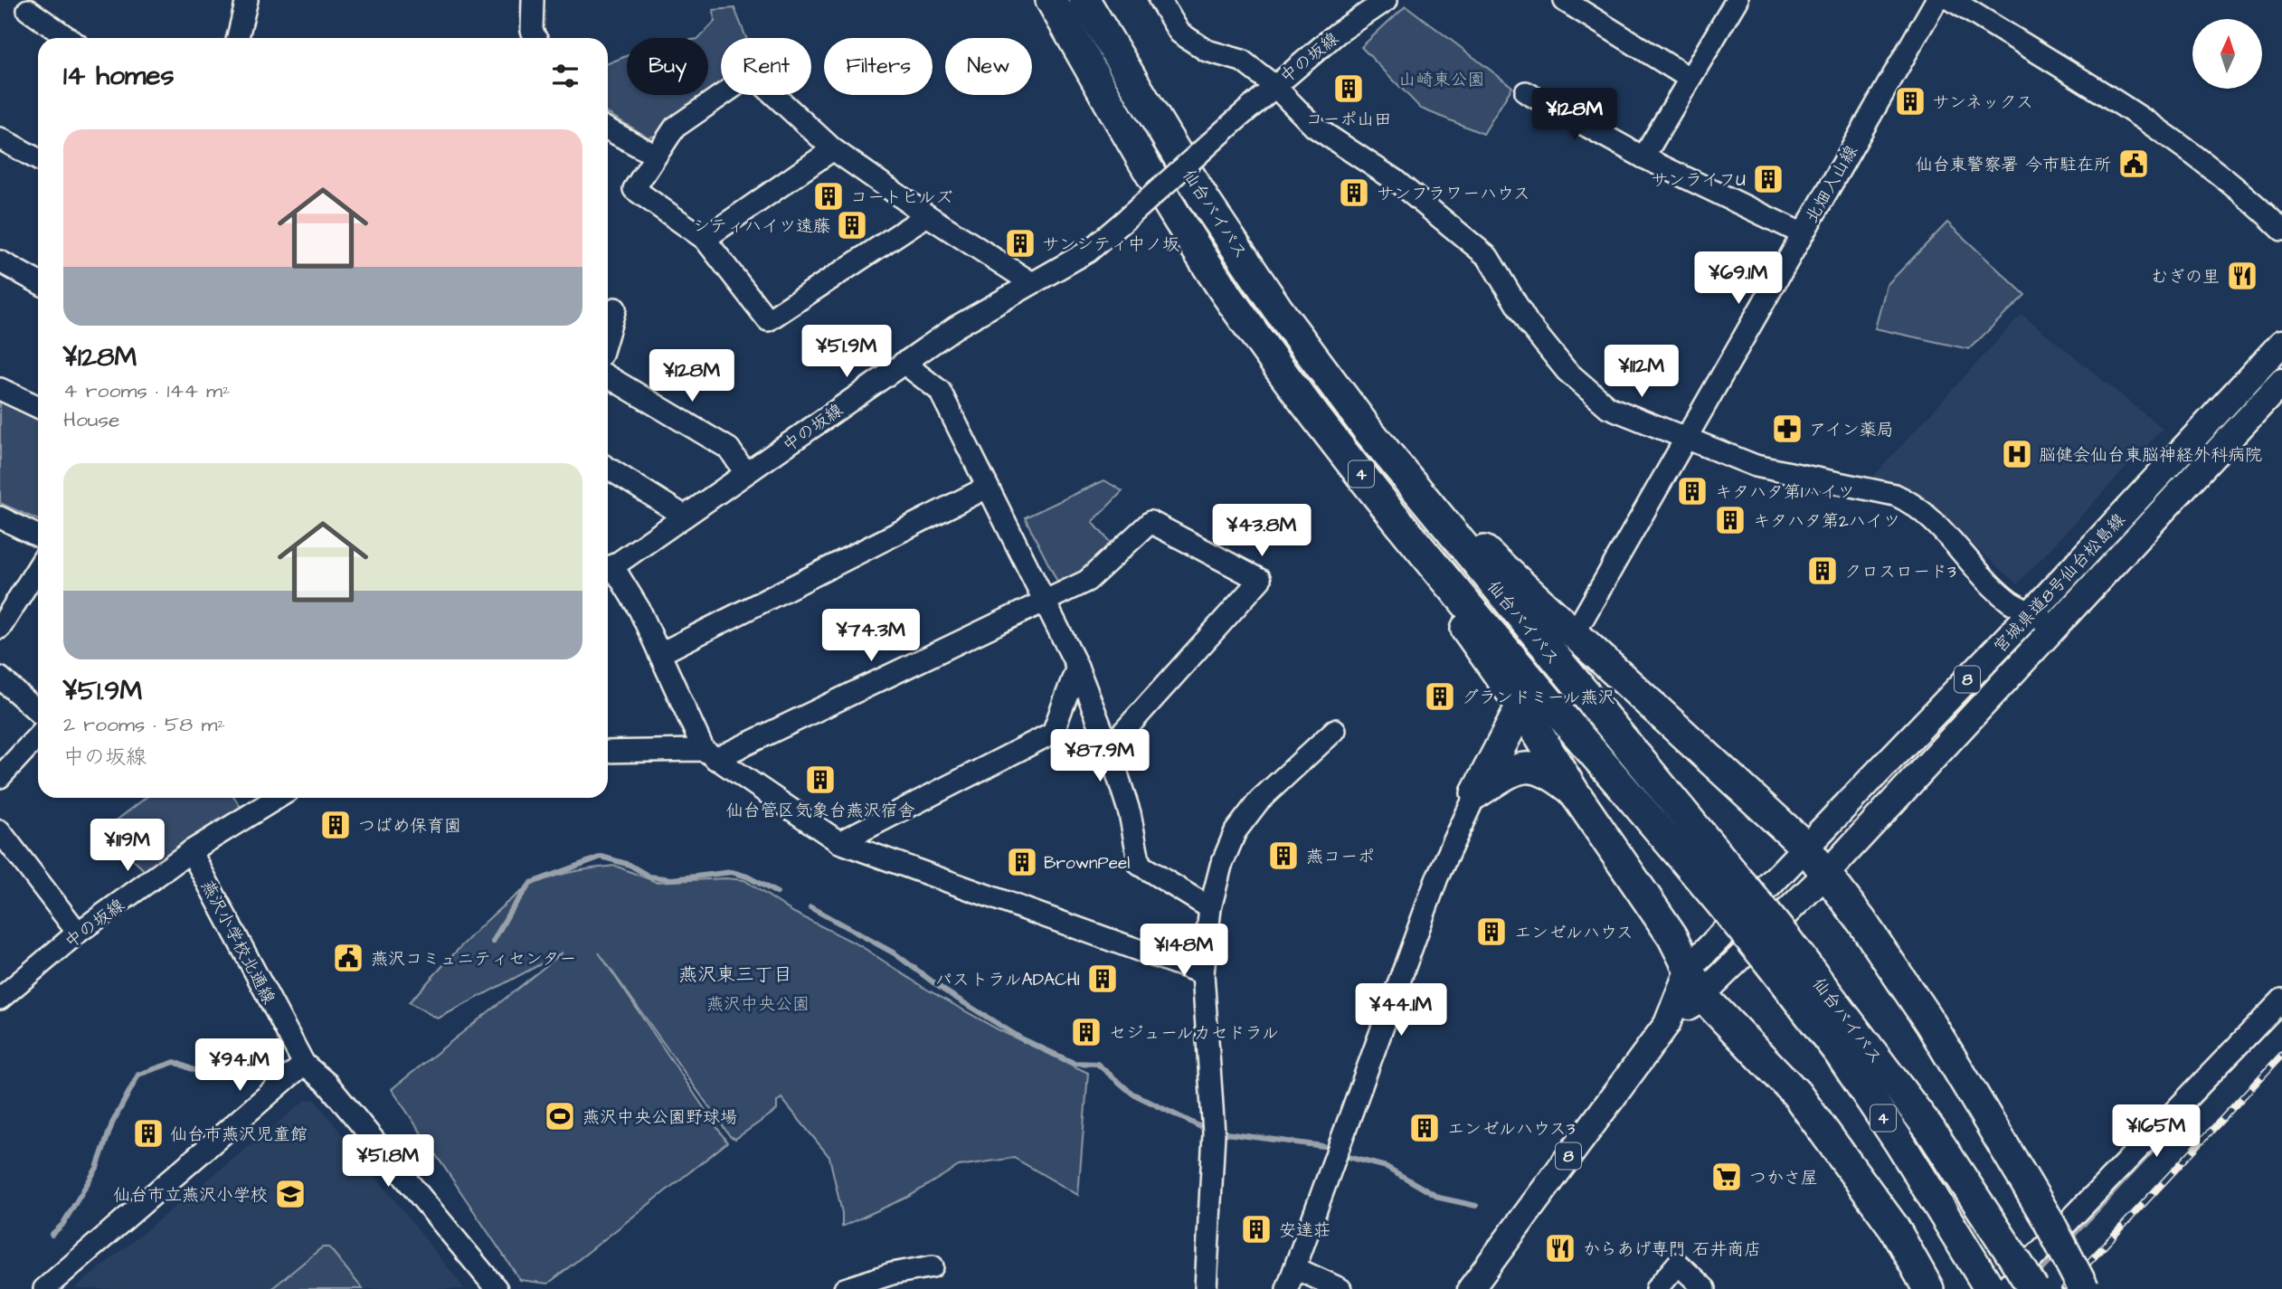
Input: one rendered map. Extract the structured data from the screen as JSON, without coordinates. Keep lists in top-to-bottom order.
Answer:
{
  "streets": {
    "highway": ["仙台バイパス", "4"],
    "main road": ["宮城県道8号仙台松島線", "8"],
    "street": ["中の坂線", "北畑入山線", "燕沢小学校北通線"]
  },
  "crossings": [
    ["中の坂線", "燕沢小学校北通線"]
  ],
  "districts": ["燕沢東三丁目"],
  "parks": ["山崎東公園", "燕沢中央公園"],
  "places": {
    "building": [
      "コーポ山田",
      "サンネックス",
      "サンライフU",
      "サンフラワーハウス",
      "コートヒルズ",
      "シティハイツ遠藤",
      "サンシティ中ノ坂",
      "キタハタ第1ハイツ",
      "キタハタ第2ハイツ",
      "クロスロード3",
      "グランドミール燕沢",
      "仙台管区気象台燕沢宿舎",
      "つばめ保育園",
      "燕コーポ",
      "BrownPeel",
      "エンゼルハウス",
      "パストラルADACHI",
      "セジュールカセドラル",
      "エンゼルハウス3",
      "仙台市燕沢児童館",
      "安達荘"
    ],
    "public building": ["仙台東警察署 今市駐在所", "燕沢コミュニティセンター"],
    "restaurant": ["むぎの里", "からあげ専門 石井商店"],
    "pharmacy": ["アイン薬局"],
    "hospital": ["脳健会仙台東脳神経外科病院"],
    "sports": ["燕沢中央公園野球場"],
    "supermarket": ["つかさ屋"],
    "school or university": ["仙台市立燕沢小学校"]
  },
  "north": "top",
  "page": {
    "chip": [
      "Buy",
      "Rent",
      "Filters",
      "New"
    ],
    "heading": "14 homes",
    "price": [
      "¥128M",
      "¥69.1M",
      "¥51.9M",
      "¥112M",
      "¥128M",
      "¥43.8M",
      "¥74.3M",
      "¥87.9M",
      "¥119M",
      "¥148M",
      "¥44.1M",
      "¥94.1M",
      "¥165M",
      "¥51.8M"
    ],
    "list": [
      {
        "name": "¥128M",
        "note": "4 rooms · 144 m² · House"
      },
      {
        "name": "¥51.9M",
        "note": "2 rooms · 58 m² · 中の坂線"
      }
    ]
  }
}
